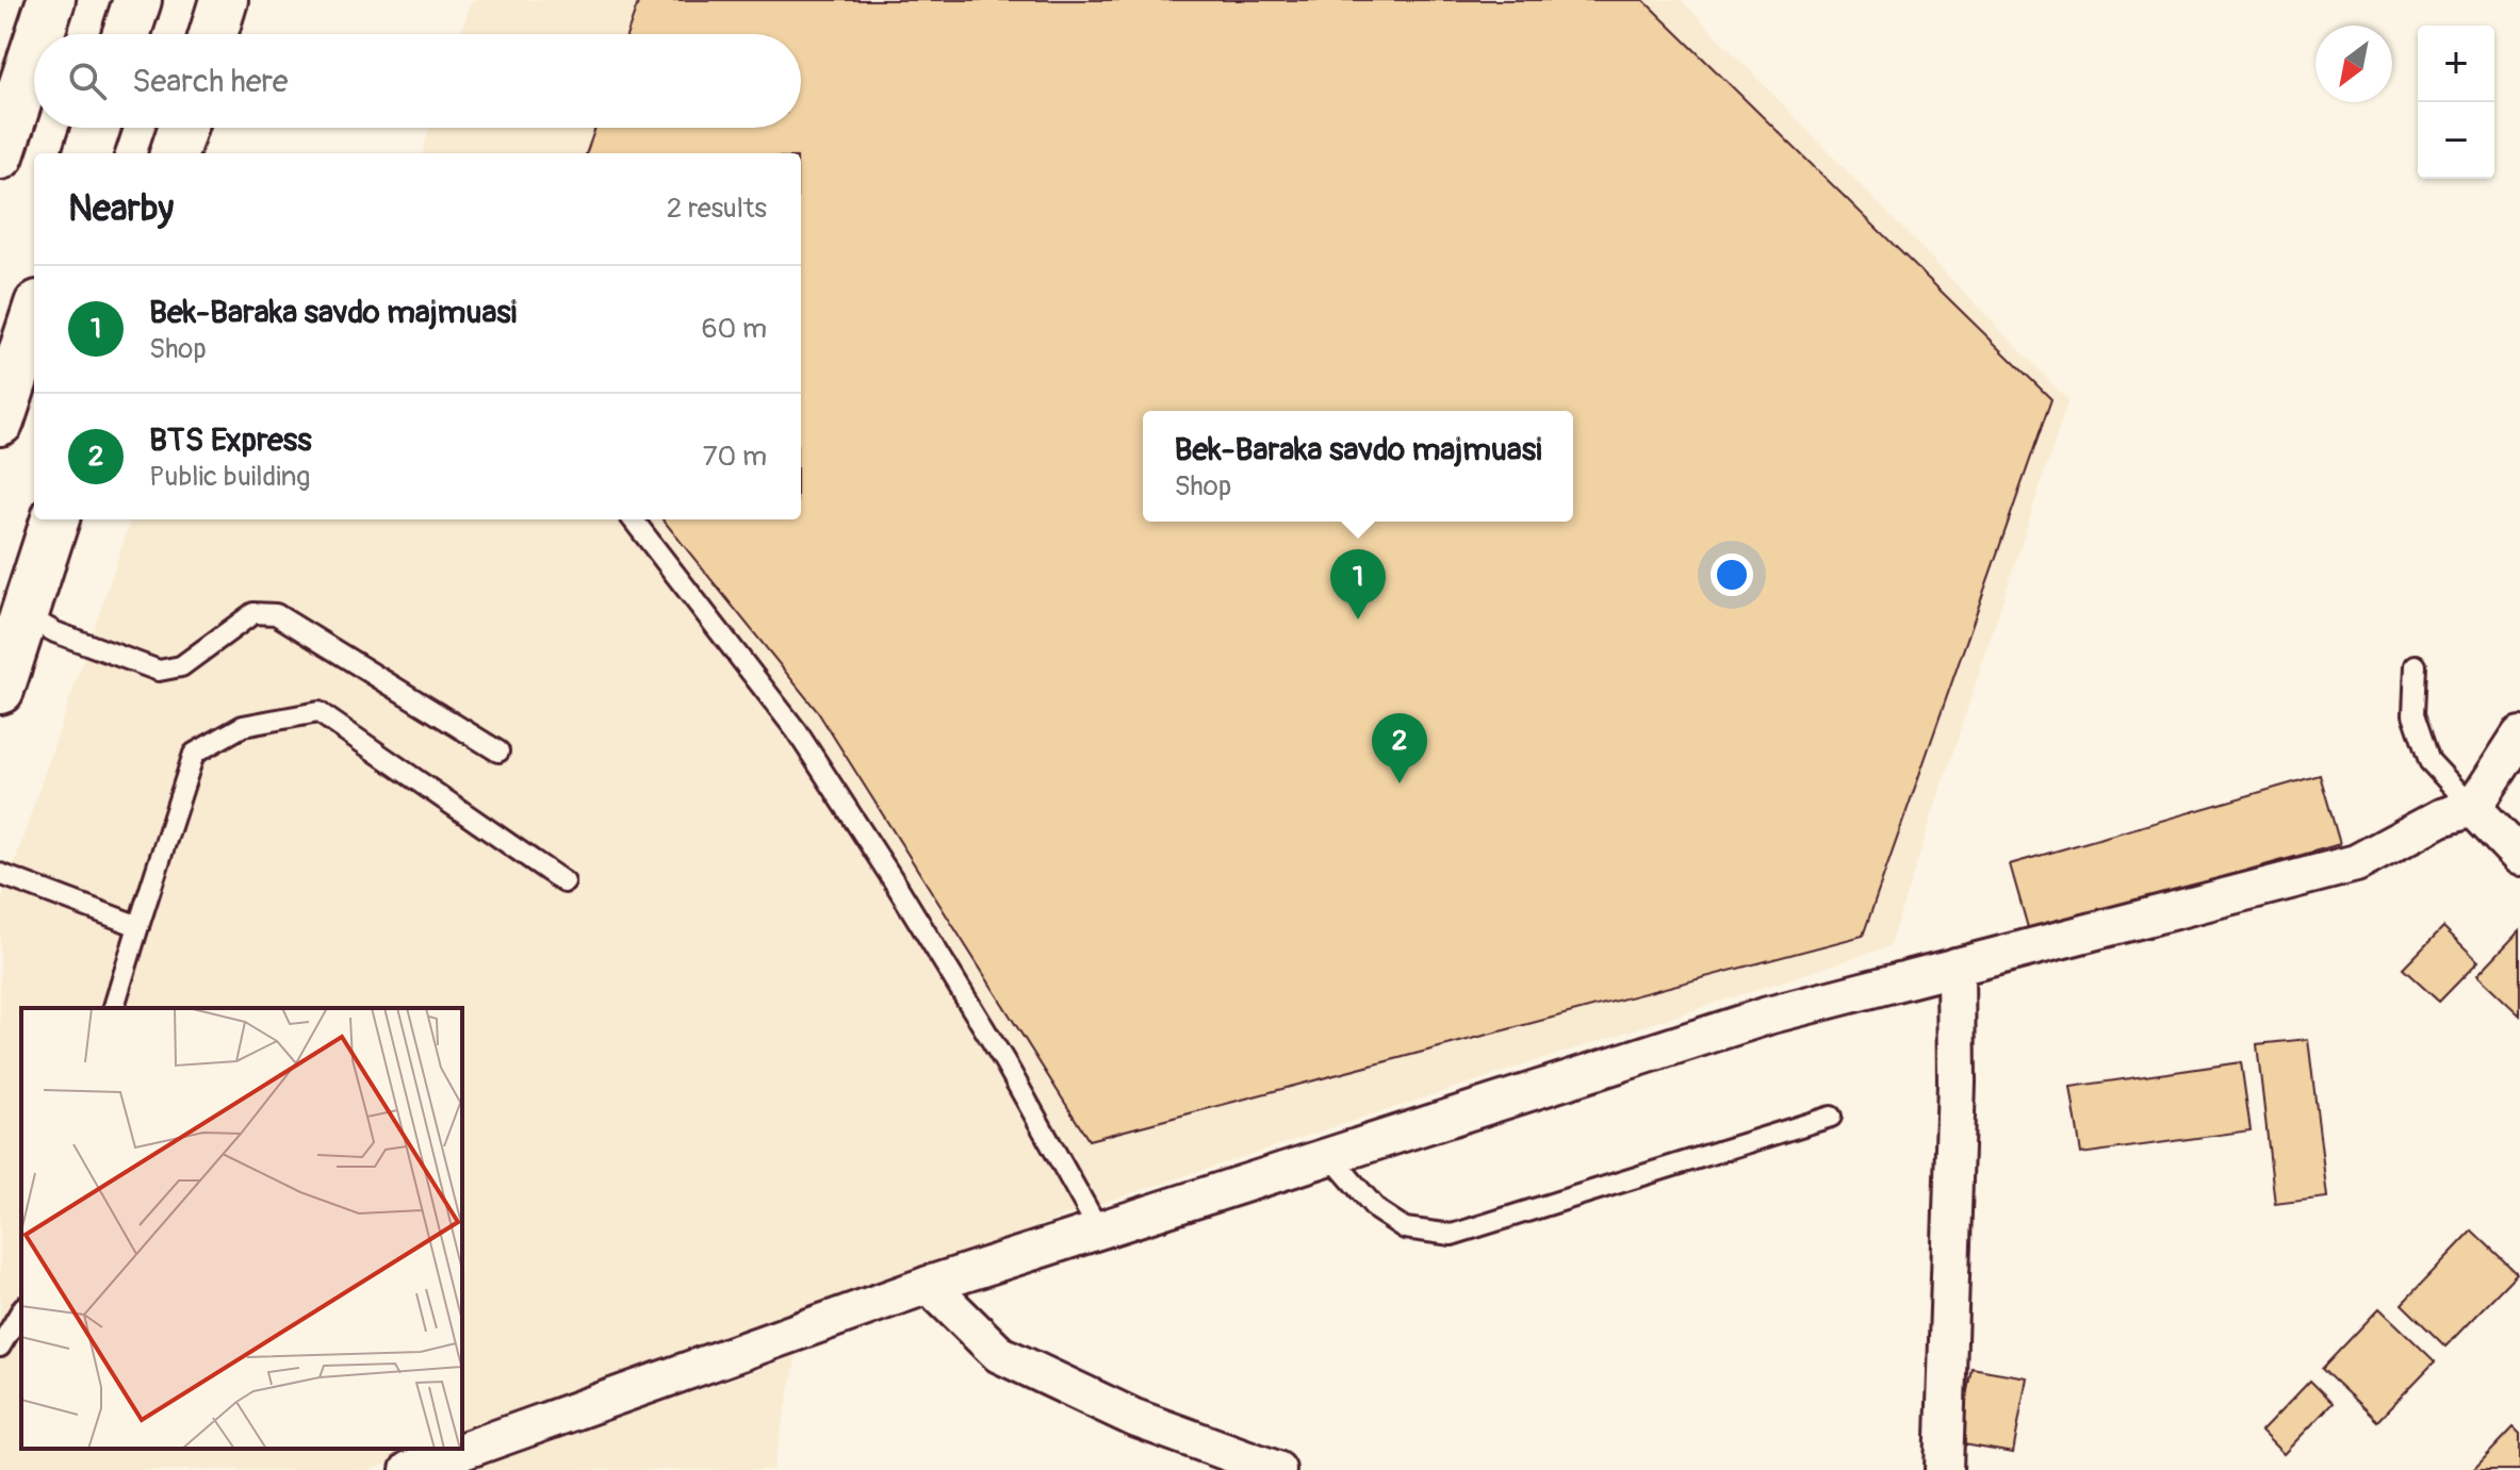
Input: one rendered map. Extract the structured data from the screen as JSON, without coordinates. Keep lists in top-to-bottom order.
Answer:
{
  "north": "bottom left",
  "page": {
    "map_buttons": ["+", "−"],
    "search": "Search here",
    "heading": ["Nearby", "2 results"],
    "list": [
      {
        "mark": "1",
        "name": "Bek-Baraka savdo majmuasi",
        "note": "Shop",
        "value": "60 m"
      },
      {
        "mark": "2",
        "name": "BTS Express",
        "note": "Public building",
        "value": "70 m"
      }
    ],
    "popup": ["Bek-Baraka savdo majmuasi", "Shop"],
    "pins": ["1", "2"]
  }
}
